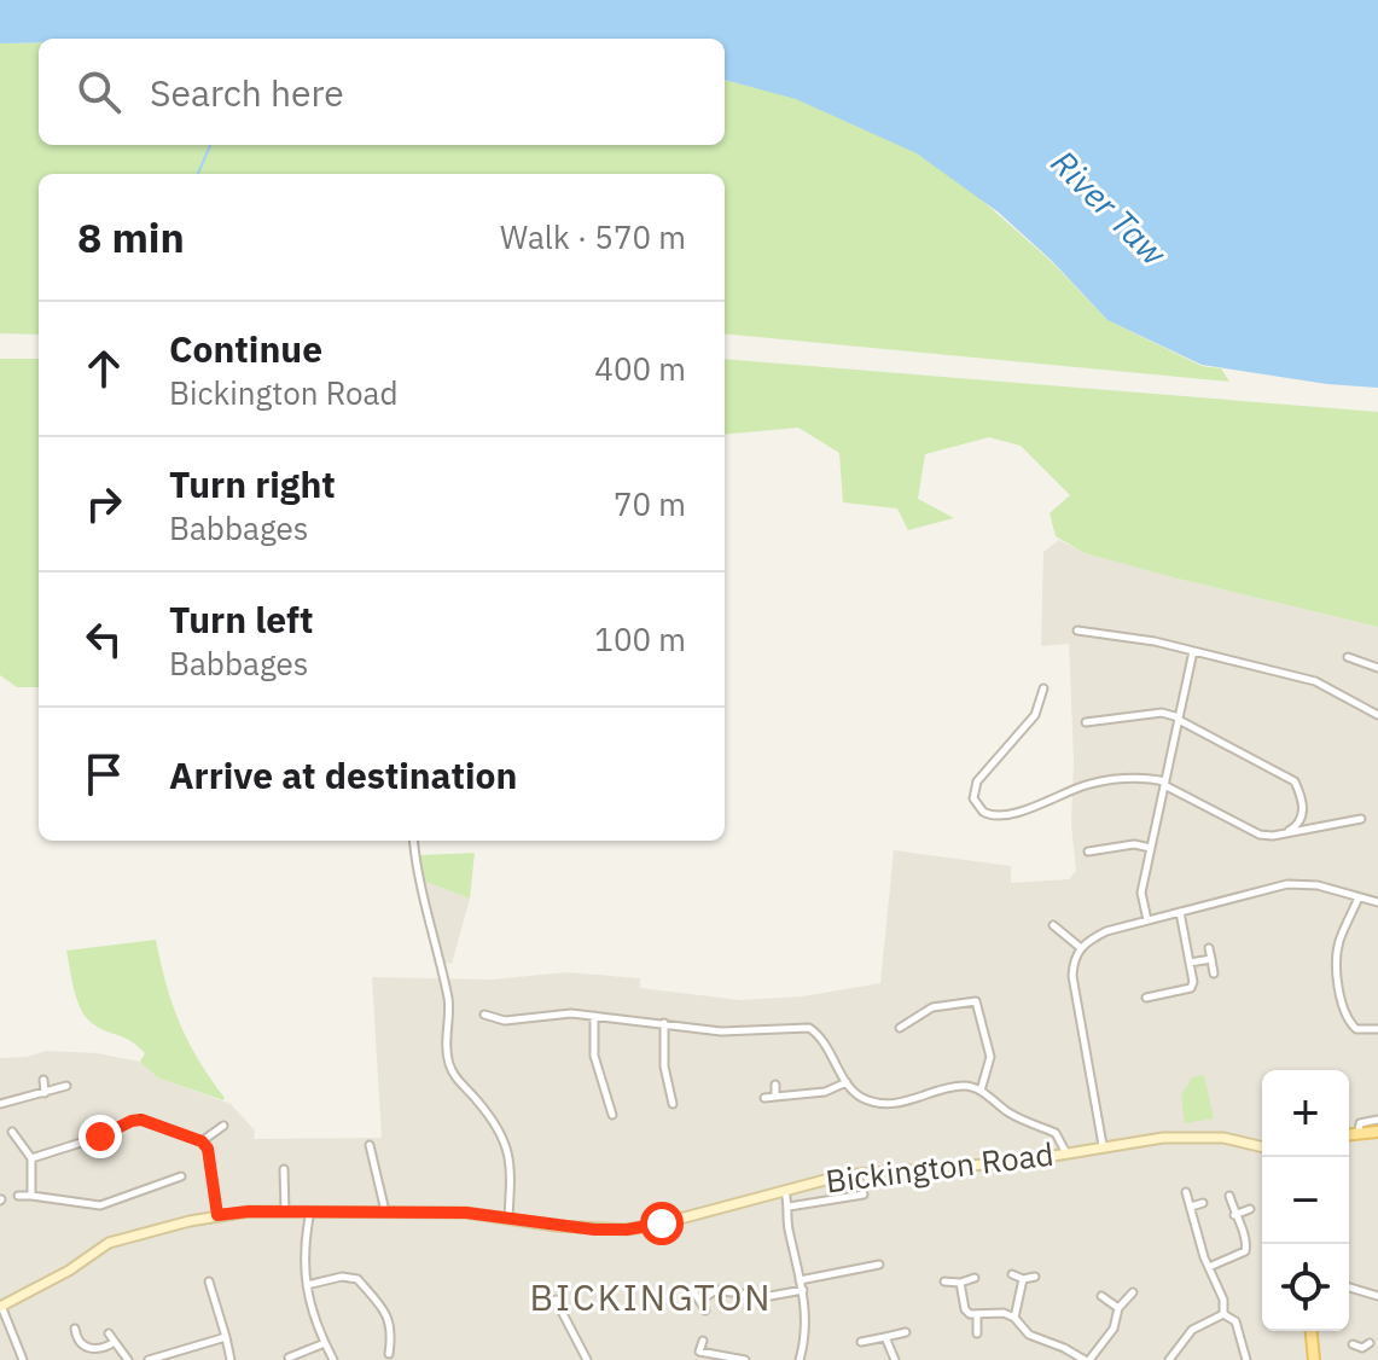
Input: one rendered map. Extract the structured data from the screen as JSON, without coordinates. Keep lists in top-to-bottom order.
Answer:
{
  "streets": {
    "main road": ["Bickington Road"]
  },
  "districts": ["BICKINGTON"],
  "water": ["River Taw"],
  "page": {
    "search": "Search here",
    "heading": ["8 min", "Walk · 570 m"],
    "list": [
      ["Continue", "Bickington Road", "400 m"],
      ["Turn right", "Babbages", "70 m"],
      ["Turn left", "Babbages", "100 m"],
      "Arrive at destination"
    ],
    "map_buttons": ["+", "−"]
  }
}
